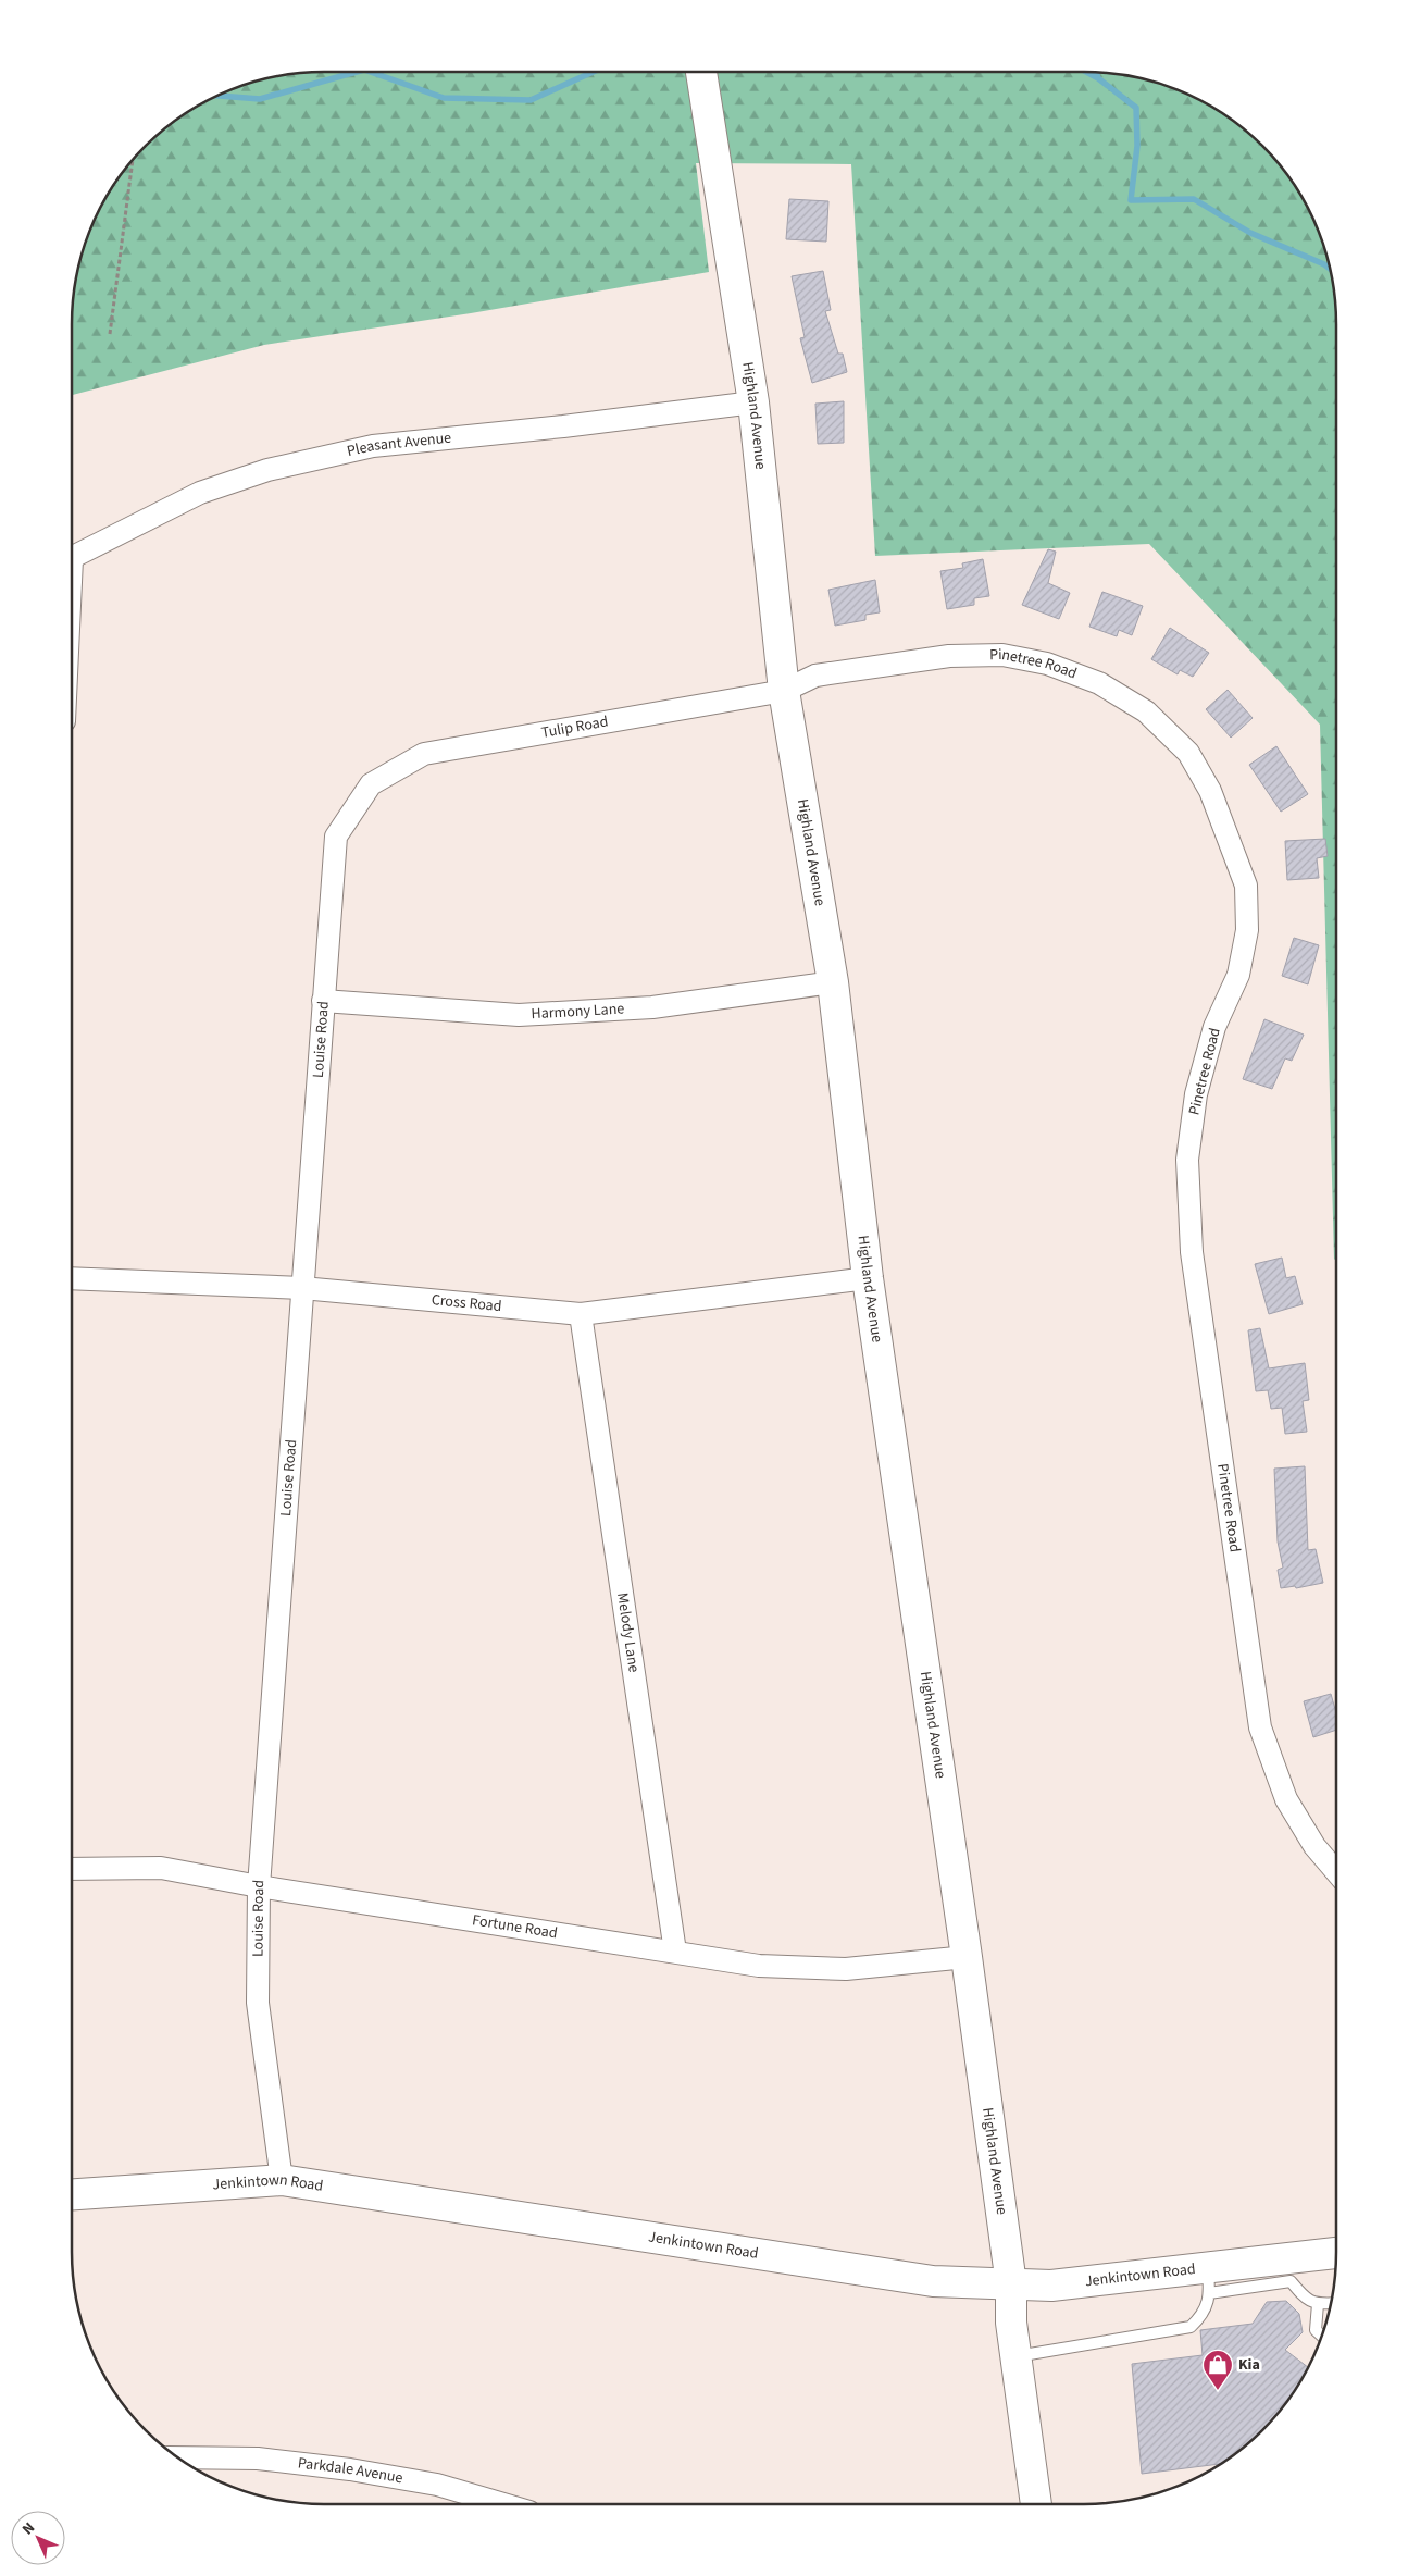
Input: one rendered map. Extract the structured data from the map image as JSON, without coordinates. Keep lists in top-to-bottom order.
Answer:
{
  "streets": {
    "street": [
      "Highland Avenue",
      "Pleasant Avenue",
      "Pinetree Road",
      "Tulip Road",
      "Harmony Lane",
      "Louise Road",
      "Cross Road",
      "Melody Lane",
      "Fortune Road",
      "Jenkintown Road",
      "Parkdale Avenue"
    ]
  },
  "crossings": [
    ["Highland Avenue", "Pleasant Avenue"],
    ["Highland Avenue", "Pinetree Road"],
    ["Highland Avenue", "Tulip Road"],
    ["Highland Avenue", "Harmony Lane"],
    ["Highland Avenue", "Cross Road"],
    ["Highland Avenue", "Fortune Road"],
    ["Highland Avenue", "Jenkintown Road"],
    ["Pinetree Road", "Tulip Road"],
    ["Tulip Road", "Louise Road"],
    ["Harmony Lane", "Louise Road"],
    ["Louise Road", "Cross Road"],
    ["Louise Road", "Fortune Road"],
    ["Louise Road", "Jenkintown Road"],
    ["Cross Road", "Melody Lane"],
    ["Melody Lane", "Fortune Road"]
  ],
  "places": {
    "shop": ["Kia"]
  },
  "north": "top left"
}
